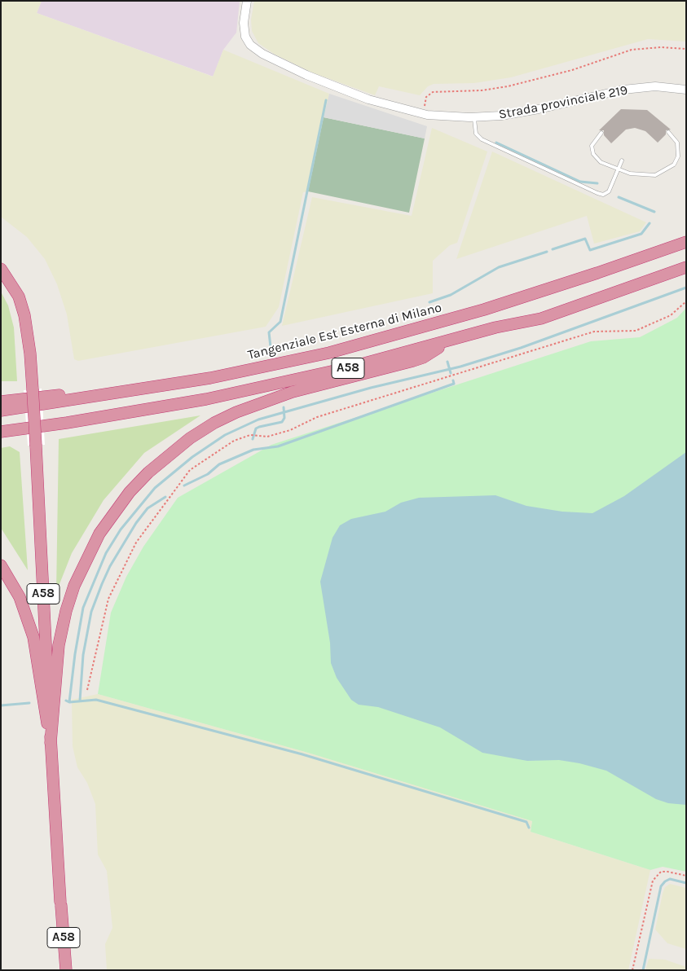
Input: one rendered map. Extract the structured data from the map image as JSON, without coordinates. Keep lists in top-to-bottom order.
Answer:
{
  "streets": {
    "highway": ["Tangenziale Est Esterna di Milano", "A58"],
    "street": ["Strada provinciale 219"]
  },
  "crossings": [
    ["Tangenziale Est Esterna di Milano", "A58"]
  ]
}
